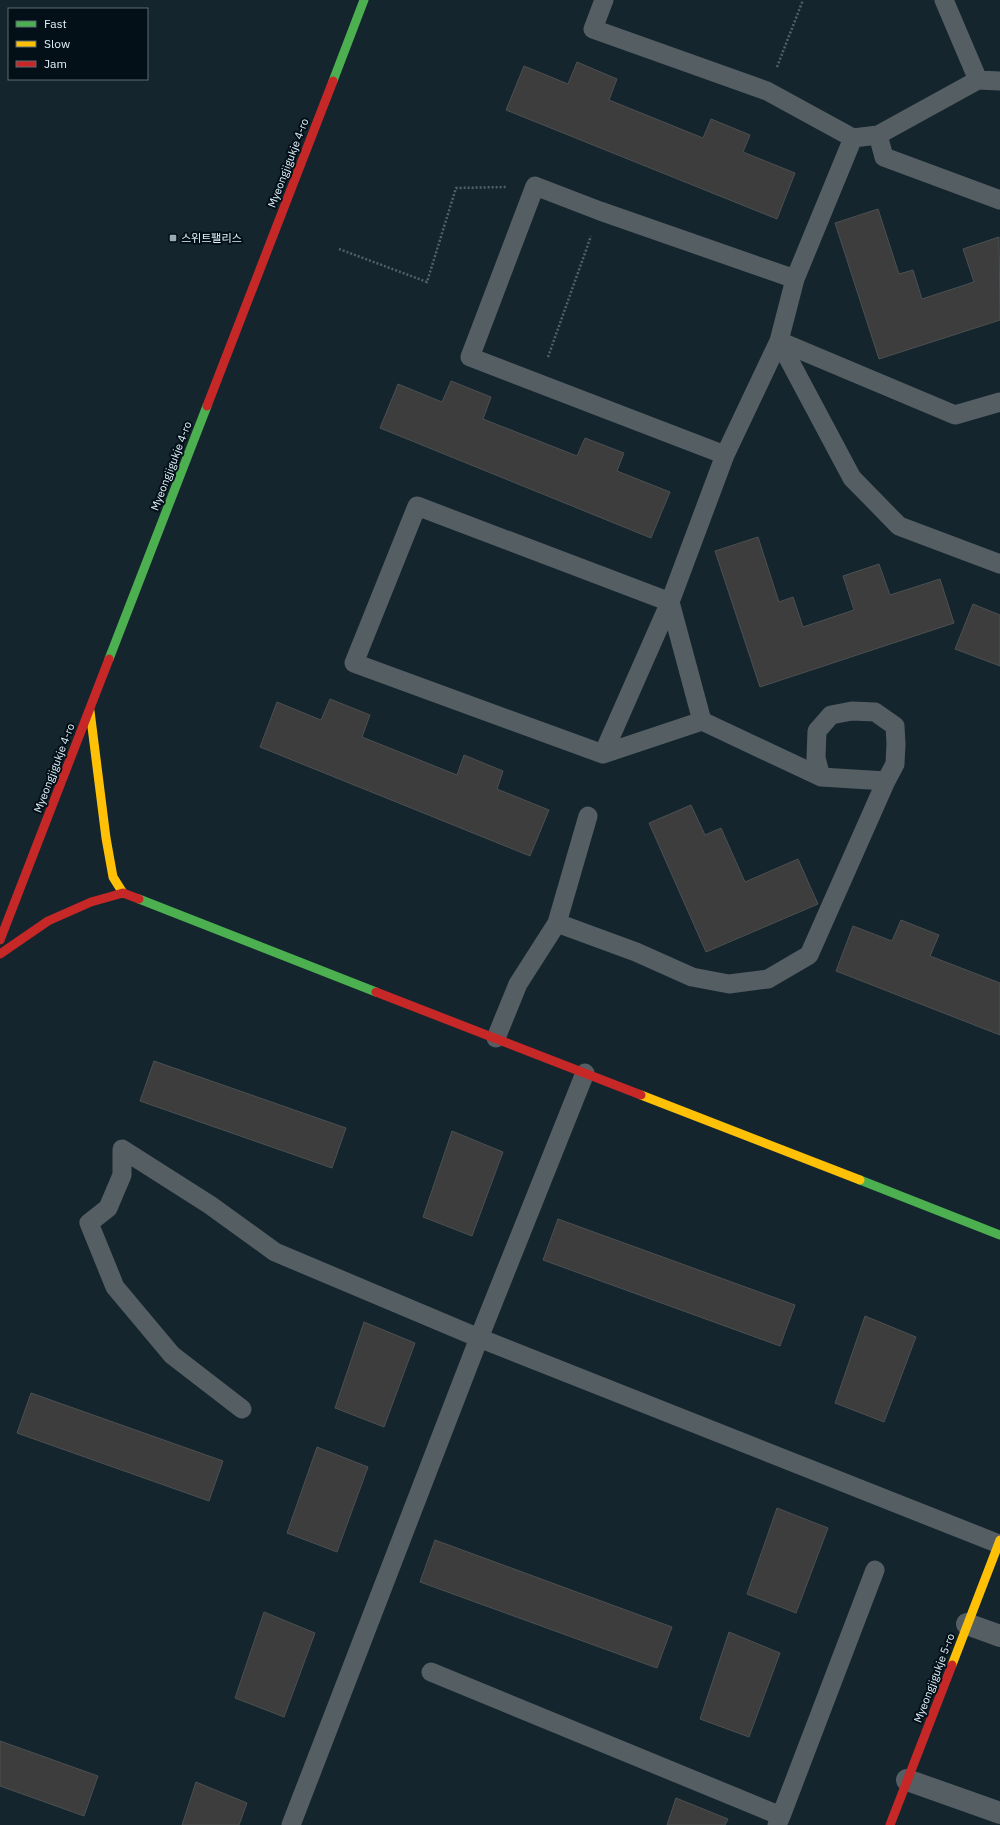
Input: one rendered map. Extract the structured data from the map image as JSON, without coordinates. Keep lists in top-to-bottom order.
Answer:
{
  "streets": {
    "main road": ["Myeongjigukje 4-ro", "Myeongjigukje 5-ro"]
  },
  "places": {
    "transit": ["스위트팰리스"]
  },
  "legend": ["Fast", "Slow", "Jam"]
}
